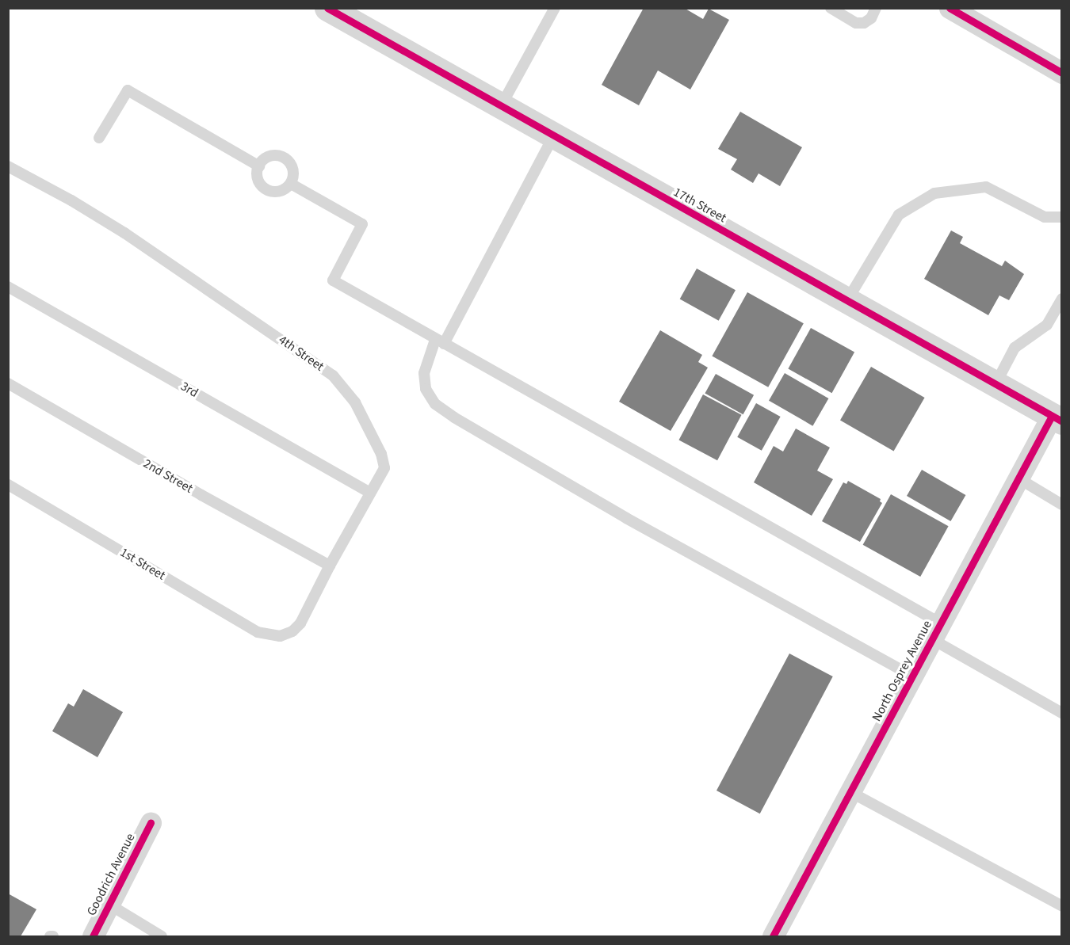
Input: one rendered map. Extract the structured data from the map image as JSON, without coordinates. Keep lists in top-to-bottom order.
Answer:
{
  "streets": {
    "street": ["17th Street", "North Osprey Avenue", "Goodrich Avenue"],
    "lane": [
      "4th Street",
      "3rd",
      "2nd Street",
      "1st Street"
    ]
  },
  "crossings": [
    ["17th Street", "North Osprey Avenue"],
    ["4th Street", "3rd"],
    ["4th Street", "2nd Street"],
    ["4th Street", "1st Street"]
  ]
}
